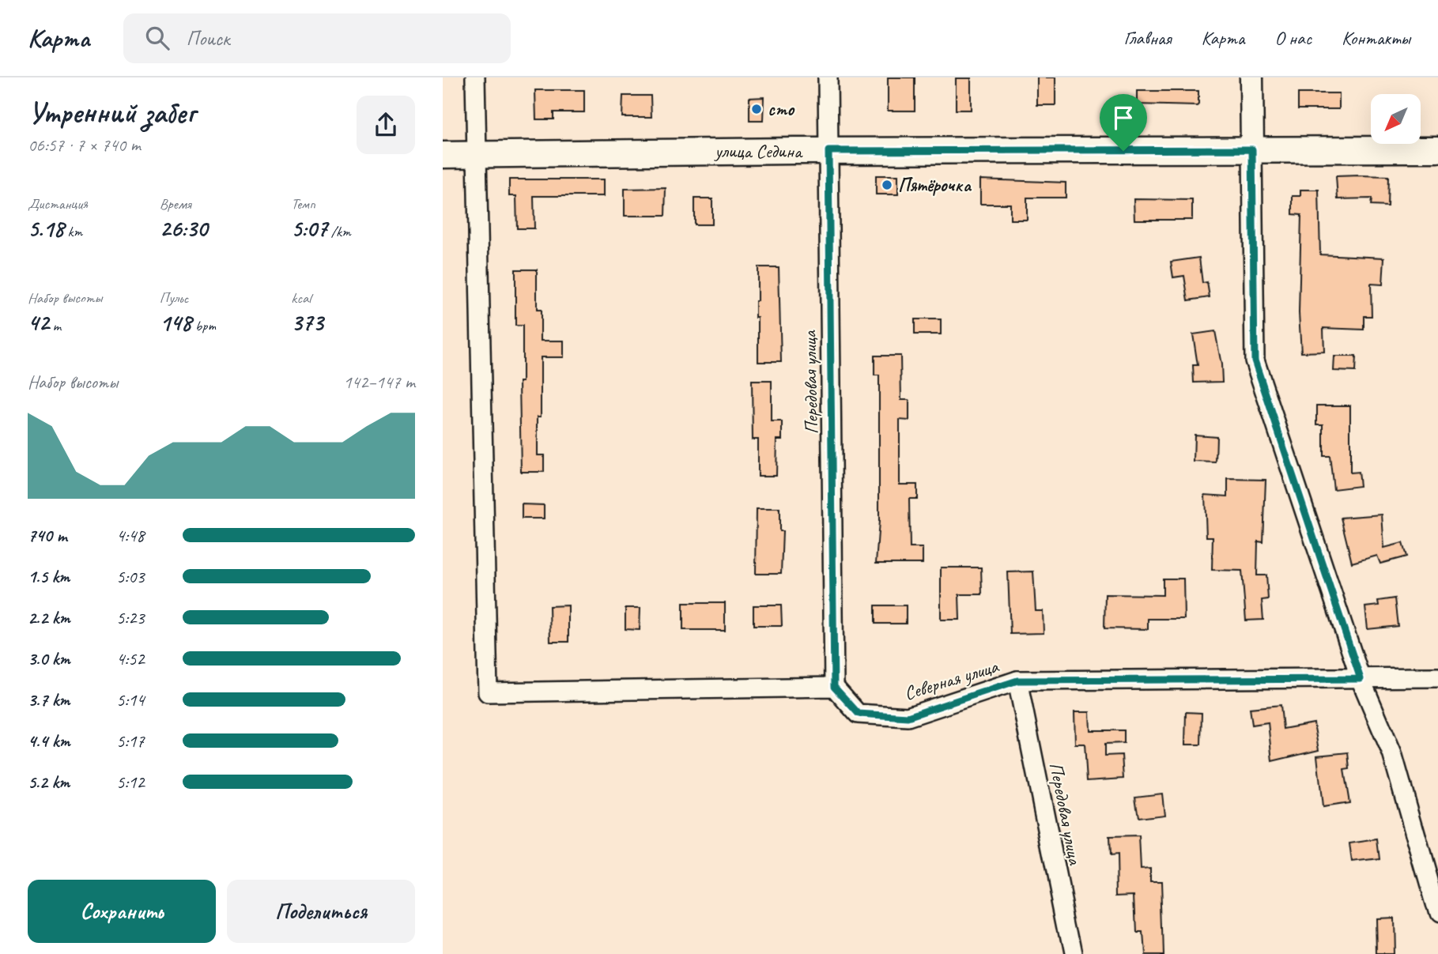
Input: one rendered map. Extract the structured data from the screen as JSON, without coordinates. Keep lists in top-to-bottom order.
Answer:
{
  "streets": {
    "main road": ["улица Седина"],
    "street": ["Передовая улица", "Северная улица"]
  },
  "crossings": [
    ["улица Седина", "Передовая улица"],
    ["Передовая улица", "Северная улица"]
  ],
  "places": ["сто", "Пятёрочка"],
  "north": "bottom left",
  "page": {
    "header": "Карта",
    "search": "Поиск",
    "nav": [
      "Главная",
      "Карта",
      "О нас",
      "Контакты"
    ],
    "heading": ["Утренний забег", "06:57 · 7 × 740 m"],
    "stats": [
      ["Дистанция", "5.18 km"],
      ["Время", "26:30"],
      ["Темп", "5:07 /km"],
      ["Набор высоты", "42 m"],
      ["Пульс", "148 bpm"],
      ["kcal", "373"]
    ],
    "chart": ["Набор высоты", "142–147 m"],
    "list": [
      {
        "name": "740 m",
        "note": "4:48"
      },
      {
        "name": "1.5 km",
        "note": "5:03"
      },
      {
        "name": "2.2 km",
        "note": "5:23"
      },
      {
        "name": "3.0 km",
        "note": "4:52"
      },
      {
        "name": "3.7 km",
        "note": "5:14"
      },
      {
        "name": "4.4 km",
        "note": "5:17"
      },
      {
        "name": "5.2 km",
        "note": "5:12"
      }
    ],
    "buttons": ["Сохранить", "Поделиться"]
  }
}
